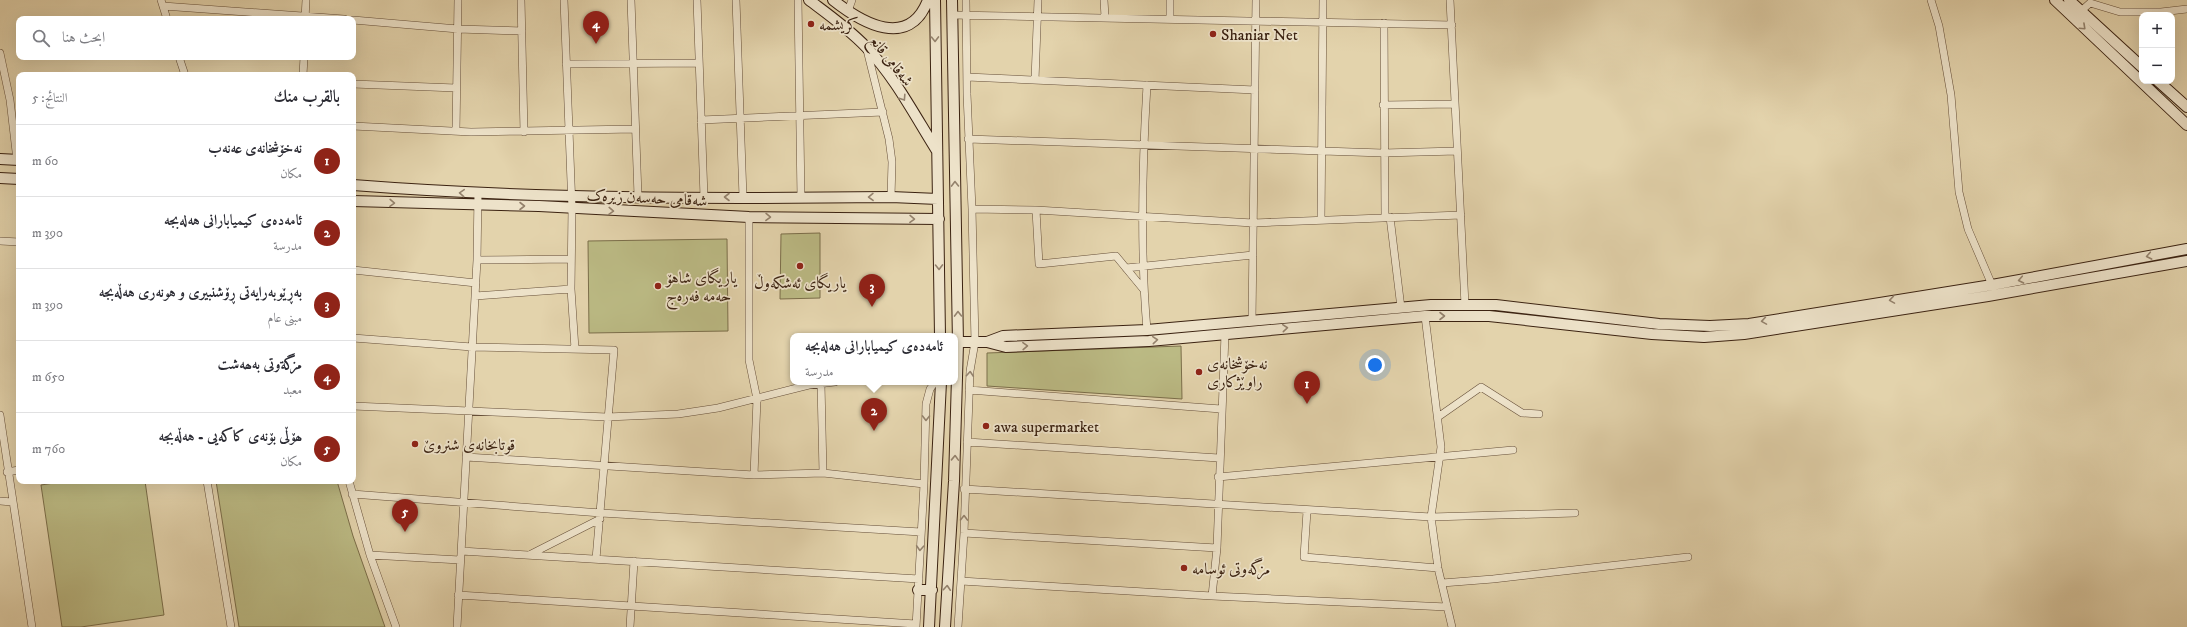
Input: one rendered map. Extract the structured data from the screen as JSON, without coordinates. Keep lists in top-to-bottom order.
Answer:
{
  "streets": {
    "main road": ["شەقامی قانع", "شەقامی حەسەن زیرەک"]
  },
  "one_way": ["شەقامی قانع"],
  "places": [
    "کریشمە",
    "Shaniar Net",
    "یاریگای ئەشکەوڵ",
    "یاریگای شاهۆ حەمە فەرەج",
    "نەخۆشخانەی راوێژکاری",
    "awa supermarket",
    "قوتابخانەی شنروێ",
    "مزگەوتی ئوسامە"
  ],
  "page": {
    "pins": [
      "4",
      "3",
      "1",
      "2",
      "5"
    ],
    "map_buttons": ["+", "−"],
    "search": "ابحث هنا",
    "heading": ["بالقرب منك", "النتائج: 5"],
    "list": [
      {
        "mark": "1",
        "name": "نەخۆشخانەی عەنەب",
        "note": "مكان",
        "value": "60 m"
      },
      {
        "mark": "2",
        "name": "ئامەدەی کیمیابارانی هەلەبجە",
        "note": "مدرسة",
        "value": "390 m"
      },
      {
        "mark": "3",
        "name": "بەڕێوبەرایەتی ڕۆشنبیری و هونەری هەڵەبجە",
        "note": "مبنى عام",
        "value": "390 m"
      },
      {
        "mark": "4",
        "name": "مزگةوتى بەھەشت",
        "note": "معبد",
        "value": "650 m"
      },
      {
        "mark": "5",
        "name": "ھۆڵی بۆنەی کاکەیی - هەڵەبجە",
        "note": "مكان",
        "value": "760 m"
      }
    ],
    "popup": ["ئامەدەی کیمیابارانی هەلەبجە", "مدرسة"]
  }
}
